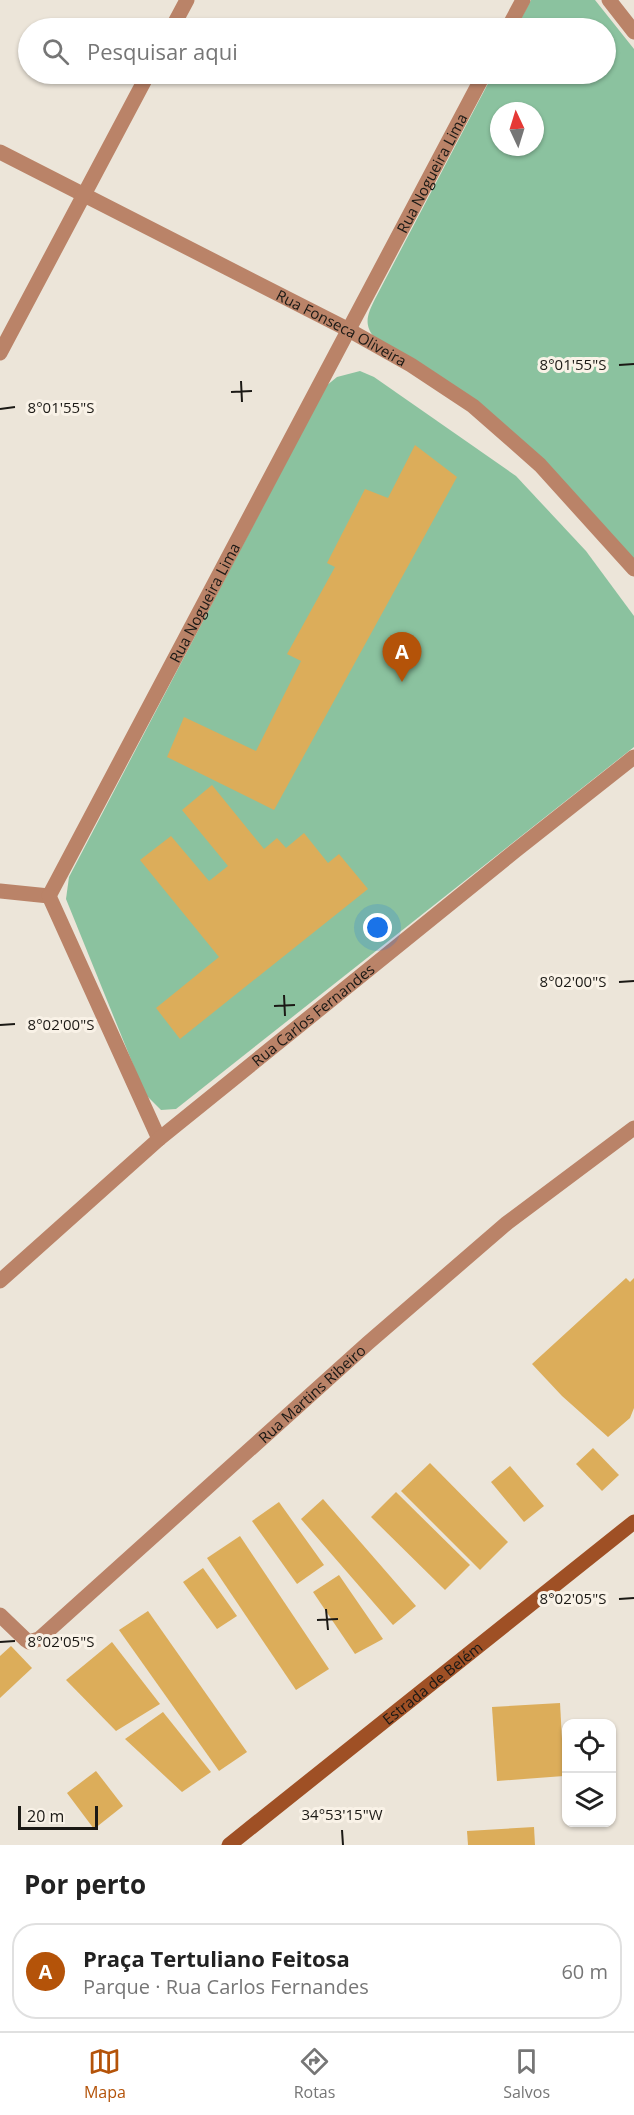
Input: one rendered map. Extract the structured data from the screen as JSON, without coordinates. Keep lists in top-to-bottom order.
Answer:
{
  "streets": {
    "main road": ["Estrada de Belém"],
    "street": [
      "Rua Nogueira Lima",
      "Rua Fonseca Oliveira",
      "Rua Carlos Fernandes",
      "Rua Martins Ribeiro"
    ]
  },
  "crossings": [
    ["Rua Nogueira Lima", "Rua Fonseca Oliveira"]
  ],
  "scale_bar": "20 m",
  "north": "top",
  "page": {
    "search": "Pesquisar aqui",
    "pins": "A",
    "scale": "20 m",
    "heading": "Por perto",
    "list": [
      {
        "mark": "A",
        "name": "Praça Tertuliano Feitosa",
        "note": "Parque · Rua Carlos Fernandes",
        "value": "60 m"
      }
    ],
    "nav": ["Mapa", "Rotas", "Salvos"]
  },
  "coordinates": [
    "8°01'55\"S",
    "8°02'00\"S",
    "8°02'05\"S",
    "34°53'15\"W"
  ]
}
